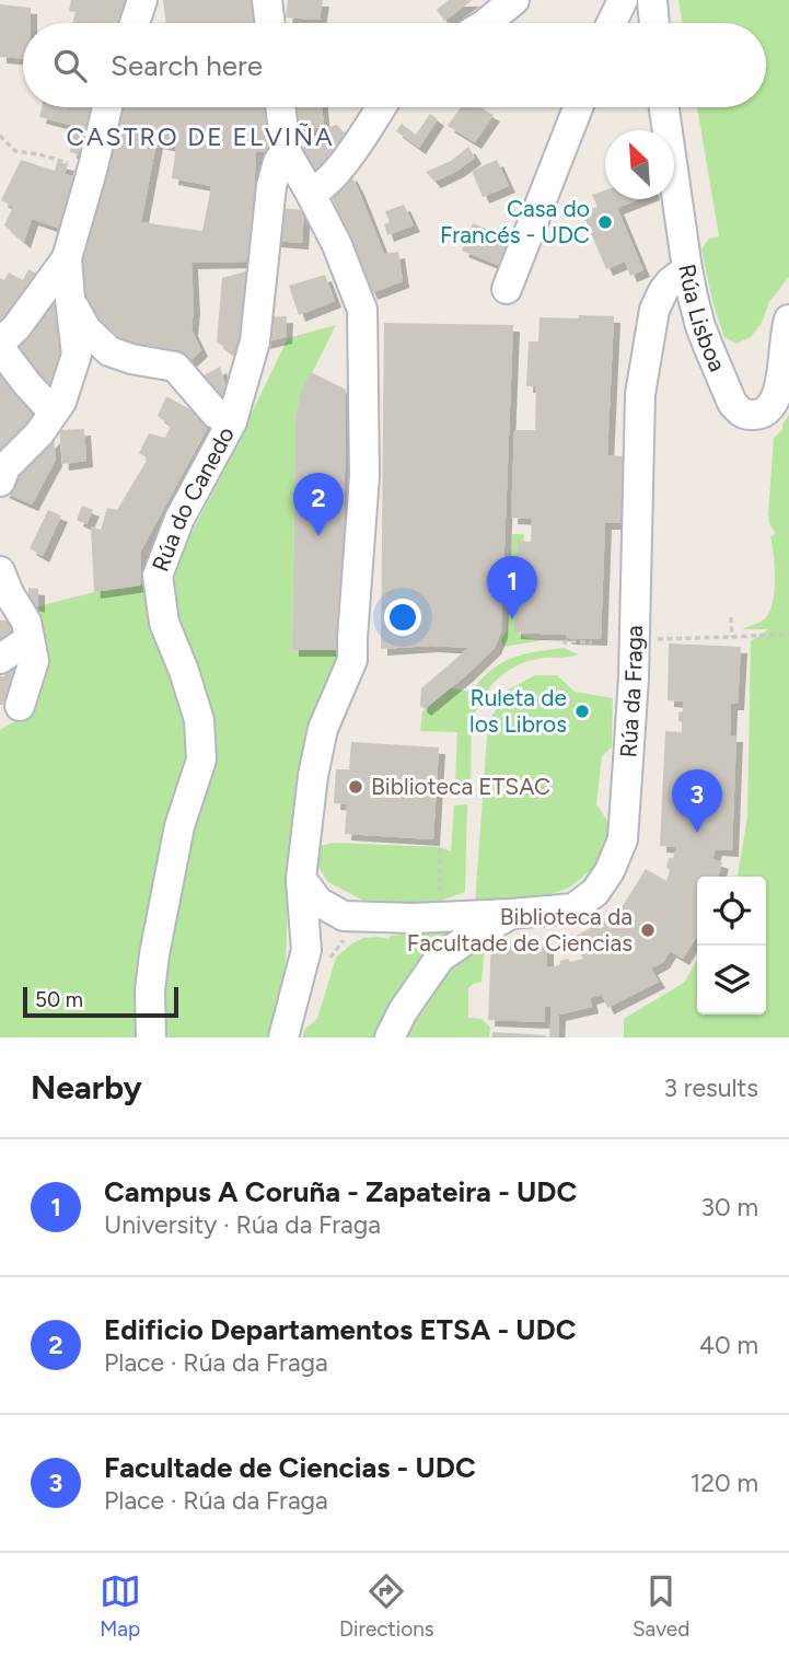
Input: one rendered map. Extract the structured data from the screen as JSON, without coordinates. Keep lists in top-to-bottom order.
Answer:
{
  "streets": {
    "street": ["Rúa Lisboa", "Rúa do Canedo", "Rúa da Fraga"]
  },
  "crossings": [
    ["Rúa Lisboa", "Rúa da Fraga"]
  ],
  "districts": ["CASTRO DE ELVIÑA"],
  "places": [
    "Casa do Francés - UDC",
    "Ruleta de los Libros",
    "Biblioteca ETSAC",
    "Biblioteca da Facultade de Ciencias"
  ],
  "scale_bar": "50 m",
  "north": "top left",
  "page": {
    "search": "Search here",
    "pins": ["2", "1", "3"],
    "scale": "50 m",
    "heading": ["Nearby", "3 results"],
    "list": [
      {
        "mark": "1",
        "name": "Campus A Coruña - Zapateira - UDC",
        "note": "University · Rúa da Fraga",
        "value": "30 m"
      },
      {
        "mark": "2",
        "name": "Edificio Departamentos ETSA - UDC",
        "note": "Place · Rúa da Fraga",
        "value": "40 m"
      },
      {
        "mark": "3",
        "name": "Facultade de Ciencias - UDC",
        "note": "Place · Rúa da Fraga",
        "value": "120 m"
      }
    ],
    "nav": ["Map", "Directions", "Saved"]
  }
}
